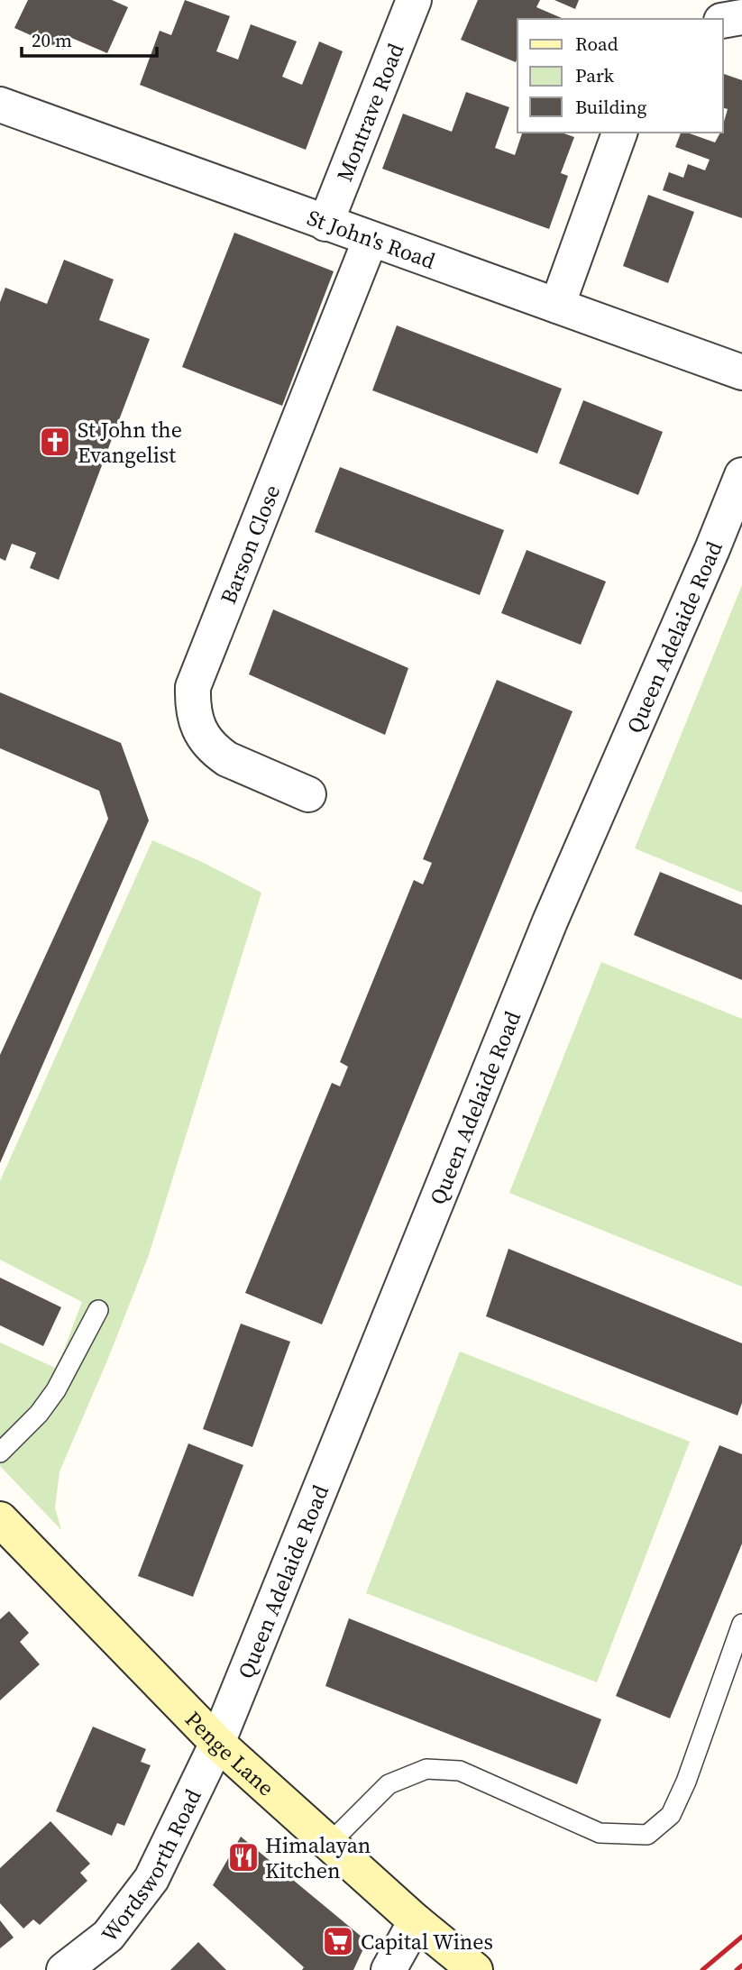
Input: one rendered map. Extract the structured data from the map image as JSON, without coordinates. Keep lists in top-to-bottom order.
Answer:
{
  "streets": {
    "street": [
      "Montrave Road",
      "St John's Road",
      "Barson Close",
      "Queen Adelaide Road",
      "Penge Lane",
      "Wordsworth Road"
    ]
  },
  "crossings": [
    ["Montrave Road", "St John's Road"],
    ["St John's Road", "Barson Close"],
    ["Queen Adelaide Road", "Penge Lane"],
    ["Queen Adelaide Road", "Wordsworth Road"],
    ["Penge Lane", "Wordsworth Road"]
  ],
  "places": {
    "church": ["St John the Evangelist"],
    "restaurant": ["Himalayan Kitchen"],
    "supermarket": ["Capital Wines"]
  },
  "legend": ["Road", "Park", "Building"],
  "scale_bar": "20 m"
}
